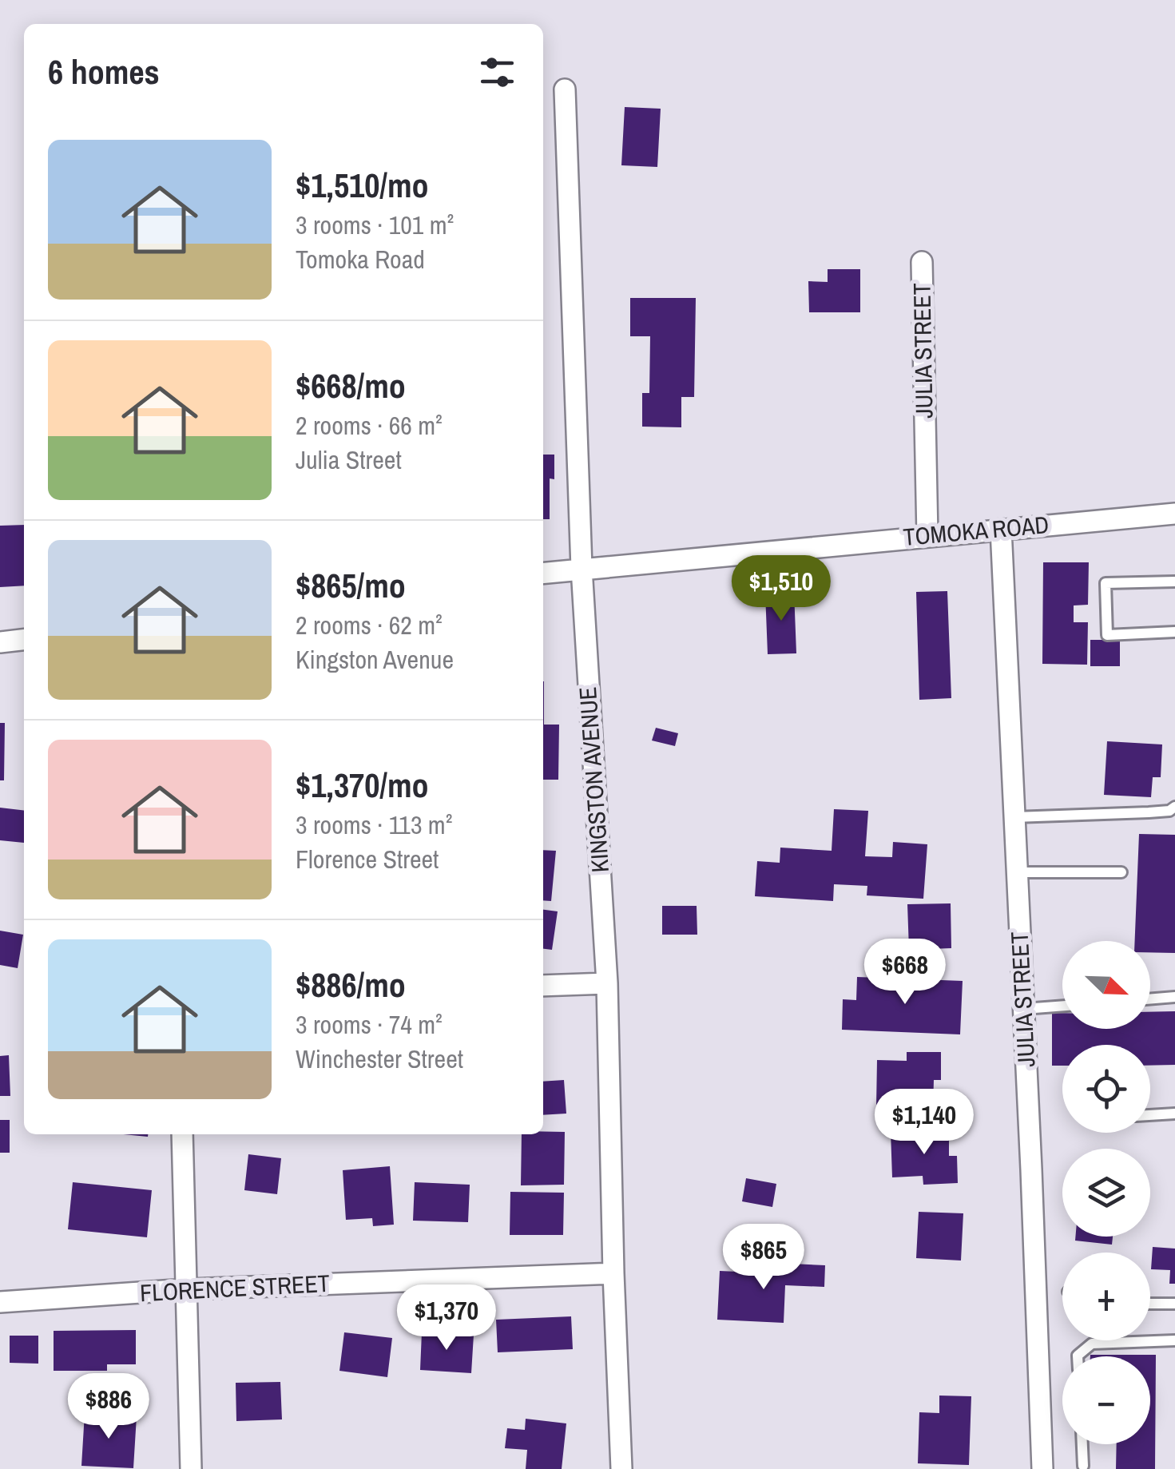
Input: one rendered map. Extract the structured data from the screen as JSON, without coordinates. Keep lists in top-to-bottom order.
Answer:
{
  "streets": {
    "street": [
      "JULIA STREET",
      "TOMOKA ROAD",
      "KINGSTON AVENUE",
      "FLORENCE STREET"
    ]
  },
  "crossings": [
    ["JULIA STREET", "TOMOKA ROAD"],
    ["TOMOKA ROAD", "KINGSTON AVENUE"],
    ["KINGSTON AVENUE", "FLORENCE STREET"]
  ],
  "north": "bottom right",
  "page": {
    "heading": "6 homes",
    "list": [
      {
        "name": "$1,510/mo",
        "note": "3 rooms · 101 m² · Tomoka Road"
      },
      {
        "name": "$668/mo",
        "note": "2 rooms · 66 m² · Julia Street"
      },
      {
        "name": "$865/mo",
        "note": "2 rooms · 62 m² · Kingston Avenue"
      },
      {
        "name": "$1,370/mo",
        "note": "3 rooms · 113 m² · Florence Street"
      },
      {
        "name": "$886/mo",
        "note": "3 rooms · 74 m² · Winchester Street"
      }
    ],
    "price": [
      "$1,510",
      "$668",
      "$1,140",
      "$865",
      "$1,370",
      "$886"
    ],
    "map_buttons": ["+", "−"]
  }
}
